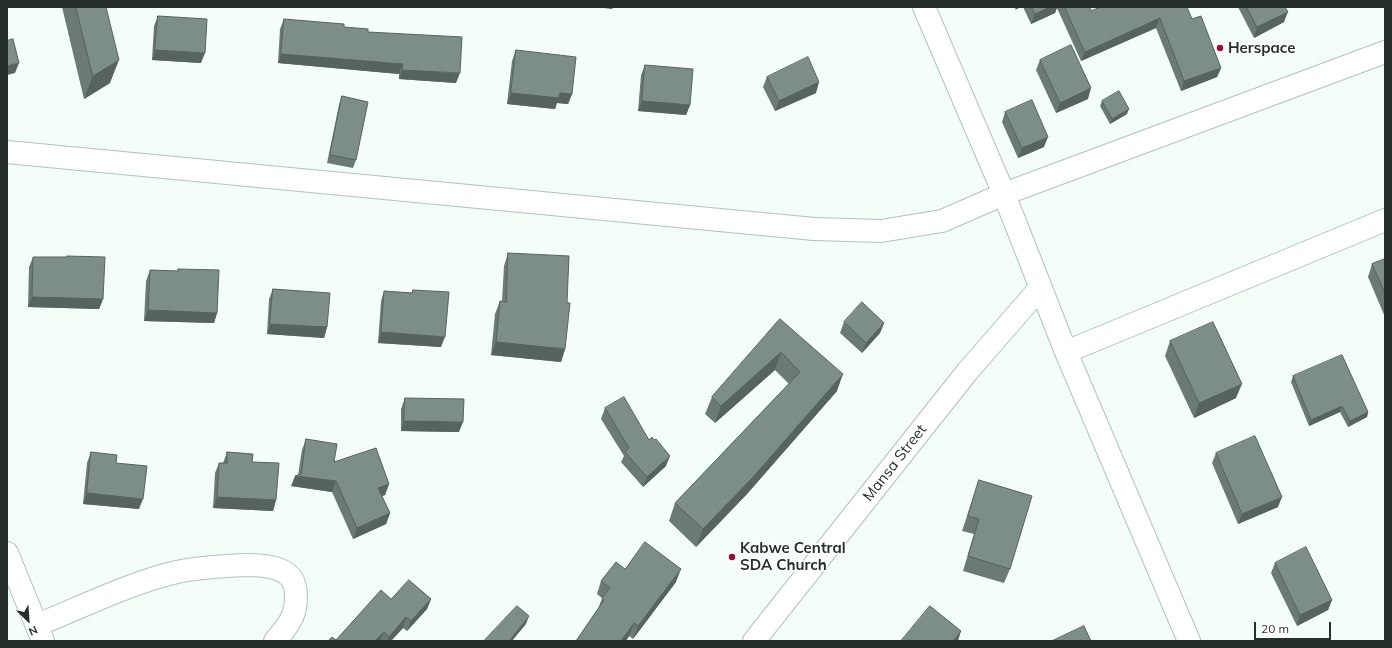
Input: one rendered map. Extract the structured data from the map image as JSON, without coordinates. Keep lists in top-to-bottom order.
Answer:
{
  "streets": {
    "street": ["Mansa Street"]
  },
  "places": ["Herspace", "Kabwe Central SDA Church"],
  "scale_bar": "20 m",
  "north": "bottom right"
}
